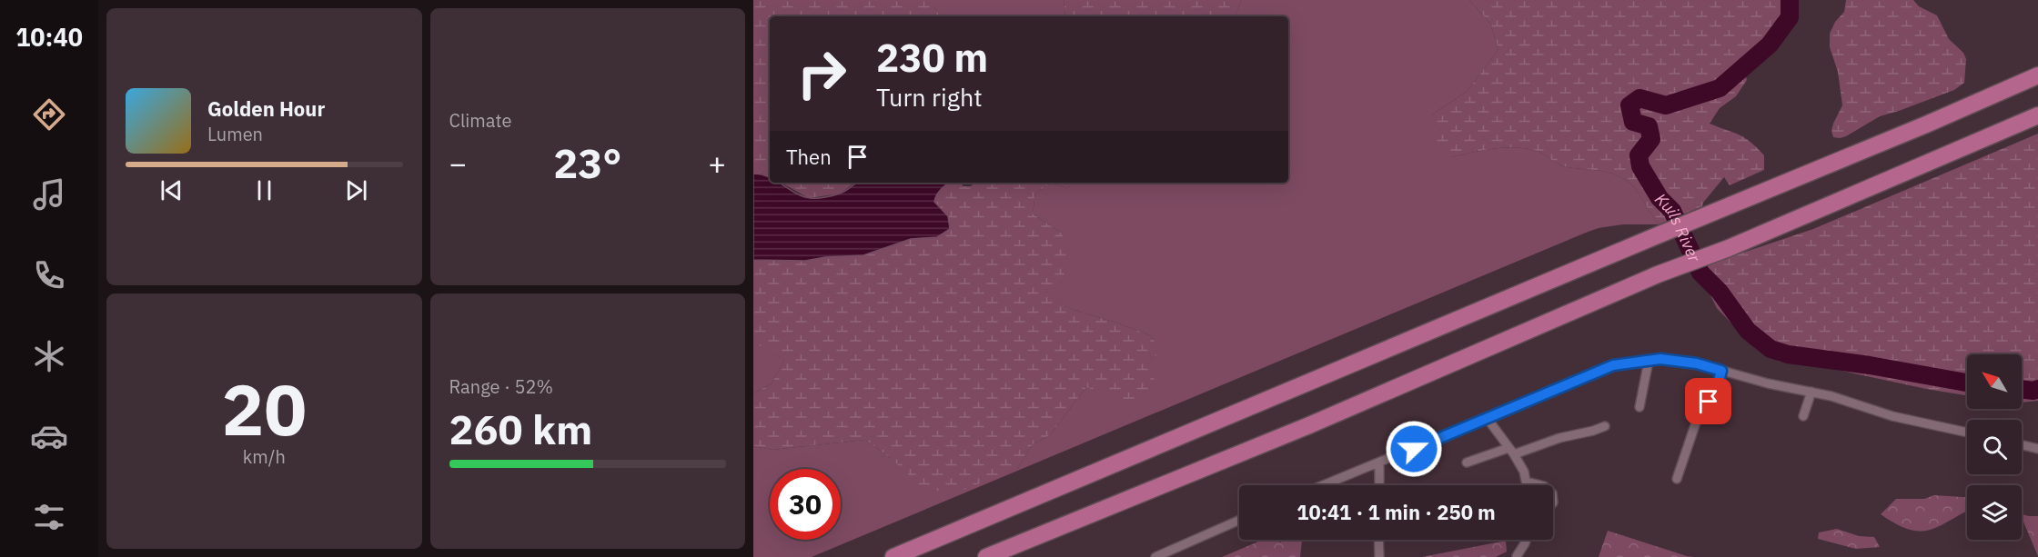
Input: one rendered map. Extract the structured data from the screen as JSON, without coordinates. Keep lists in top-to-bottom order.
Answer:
{
  "water": ["Kuils River"],
  "north": "top left",
  "page": {
    "tabs": "10:40",
    "tile": [
      "Climate",
      ["20", "km/h"],
      ["Range · 52%", "260 km"]
    ],
    "turn": ["230 m", "Turn right"],
    "song": ["Golden Hour", "Lumen"],
    "then": "Then",
    "heat": ["−", "23°", "+"],
    "limit": "30",
    "trip": "10:41 · 1 min · 250 m"
  }
}
